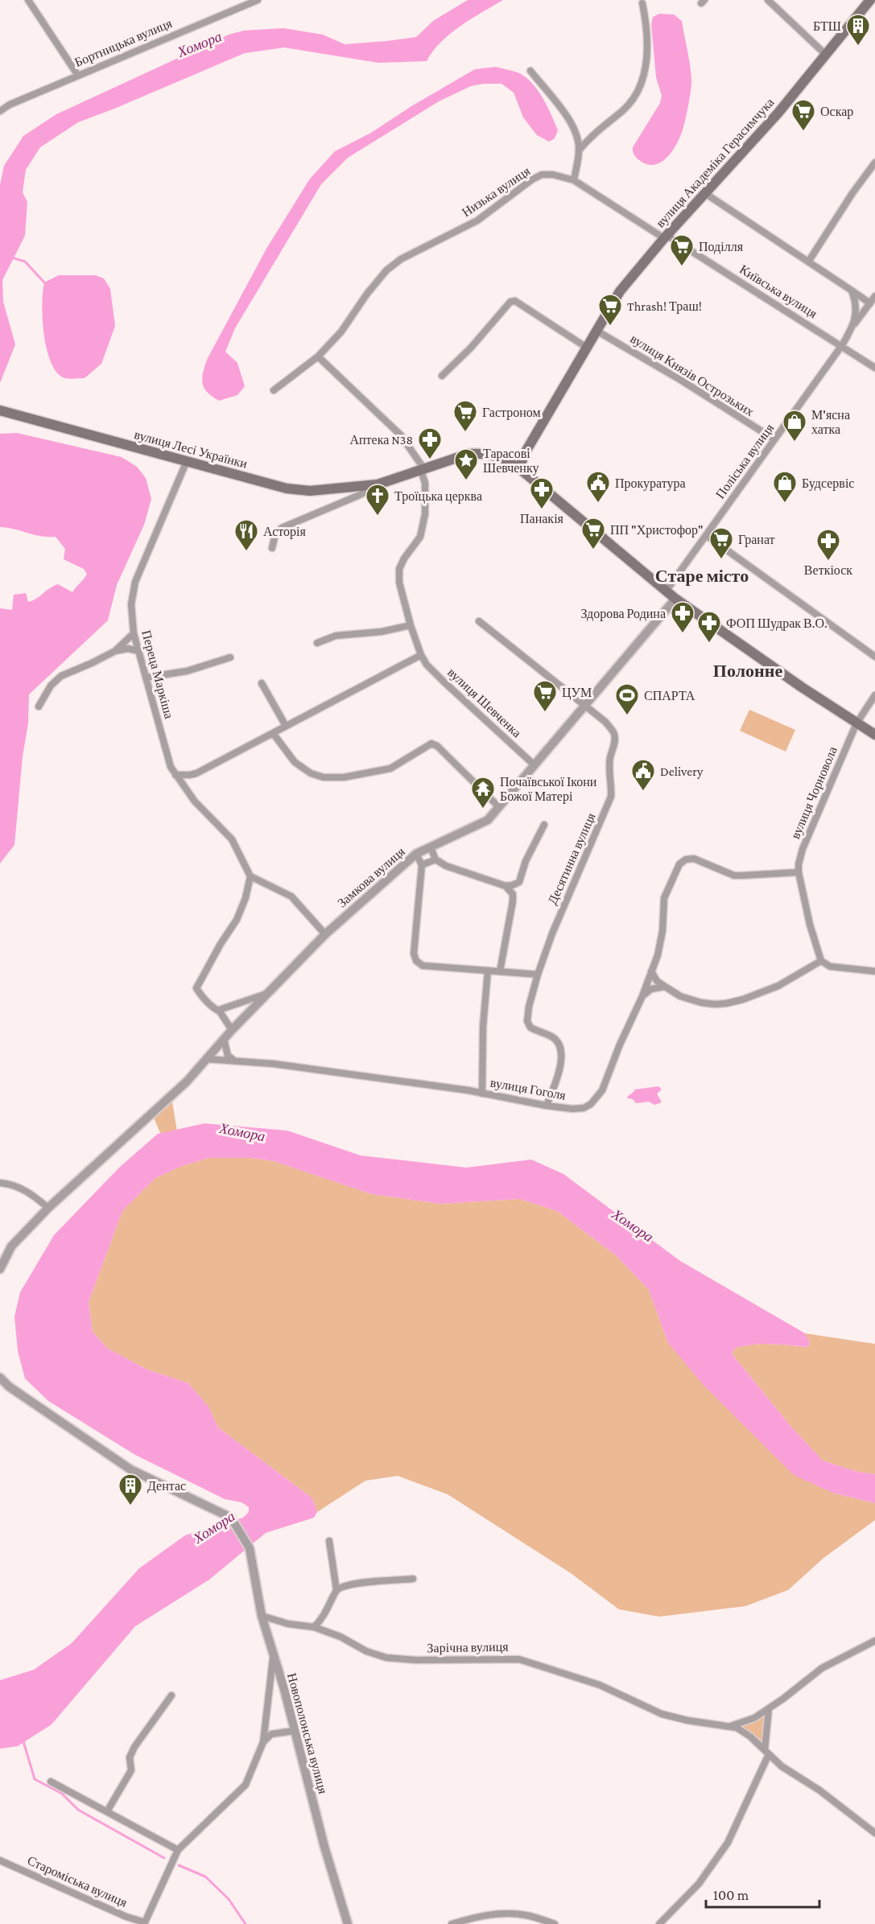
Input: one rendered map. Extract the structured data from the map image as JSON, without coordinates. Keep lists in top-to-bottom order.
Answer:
{
  "streets": {
    "main road": ["вулиця Академіка Герасимчука", "вулиця Лесі Українки"],
    "street": [
      "Бортницька вулиця",
      "Низька вулиця",
      "Київська вулиця",
      "вулиця Князів Острозьких",
      "Поліська вулиця",
      "Переца Маркіша",
      "вулиця Шевченка",
      "вулиця Чорновола",
      "Десятинна вулиця",
      "Замкова вулиця",
      "вулиця Гоголя",
      "Зарічна вулиця",
      "Новополонська вулиця",
      "Староміська вулиця"
    ]
  },
  "crossings": [
    ["вулиця Академіка Герасимчука", "Низька вулиця"],
    ["вулиця Академіка Герасимчука", "Київська вулиця"],
    ["вулиця Академіка Герасимчука", "вулиця Князів Острозьких"],
    ["вулиця Академіка Герасимчука", "вулиця Лесі Українки"],
    ["Низька вулиця", "Київська вулиця"],
    ["Київська вулиця", "Поліська вулиця"],
    ["вулиця Князів Острозьких", "Поліська вулиця"],
    ["вулиця Лесі Українки", "Поліська вулиця"],
    ["вулиця Лесі Українки", "Переца Маркіша"],
    ["вулиця Лесі Українки", "вулиця Шевченка"],
    ["вулиця Лесі Українки", "вулиця Чорновола"],
    ["вулиця Лесі Українки", "Замкова вулиця"],
    ["вулиця Шевченка", "Замкова вулиця"],
    ["Десятинна вулиця", "Замкова вулиця"],
    ["Десятинна вулиця", "вулиця Гоголя"],
    ["Замкова вулиця", "вулиця Гоголя"],
    ["Зарічна вулиця", "Новополонська вулиця"]
  ],
  "districts": ["Старе місто", "Полонне"],
  "water": ["Хомора"],
  "places": {
    "building": ["БТШ", "Дентас"],
    "supermarket": [
      "Оскар",
      "Поділля",
      "Thrash! Траш!",
      "Гастроном",
      "ПП \"Христофор\"",
      "Гранат",
      "ЦУМ"
    ],
    "shop": ["М'ясна хатка", "Будсервіс"],
    "pharmacy": [
      "Аптека N38",
      "Панакія",
      "Веткіоск",
      "Здорова Родина",
      "ФОП Шудрак В.О."
    ],
    "place": ["Тарасові Шевченку"],
    "public building": ["Прокуратура", "Delivery"],
    "church": ["Троїцька церква"],
    "restaurant": ["Асторія"],
    "sports": ["СПАРТА"],
    "temple": ["Почаївської Ікони Божої Матері"]
  },
  "scale_bar": "100 m"
}
